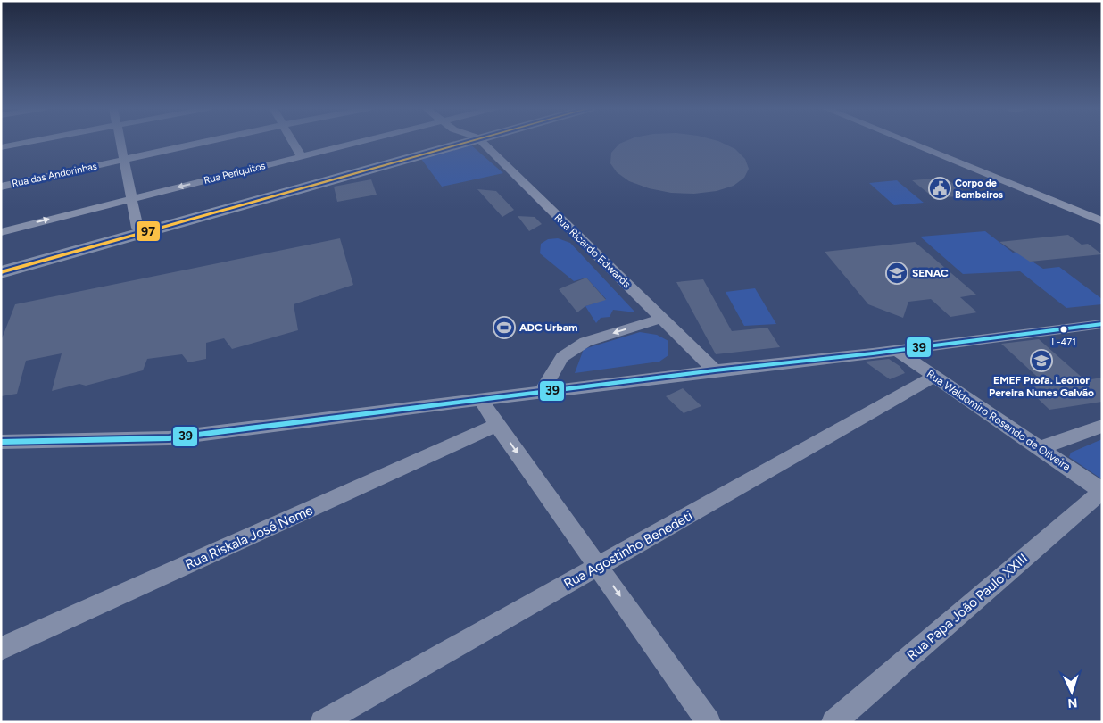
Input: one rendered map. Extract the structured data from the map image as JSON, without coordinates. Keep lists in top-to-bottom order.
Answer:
{
  "streets": {
    "street": [
      "Rua Periquitos",
      "Rua das Andorinhas",
      "Rua Ricardo Edwards",
      "Rua Waldomiro Rosendo de Oliveira",
      "Rua Riskala José Neme",
      "Rua Agostinho Benedeti",
      "Rua Papa João Paulo XXIII"
    ]
  },
  "crossings": [
    ["Rua Waldomiro Rosendo de Oliveira", "Rua Agostinho Benedeti"],
    ["Rua Waldomiro Rosendo de Oliveira", "Rua Papa João Paulo XXIII"]
  ],
  "places": {
    "public building": ["Corpo de Bombeiros"],
    "school or university": ["SENAC", "EMEF Profa. Leonor Pereira Nunes Galvão"],
    "sports": ["ADC Urbam"],
    "other": ["L-471"]
  },
  "lines": ["transit line 97", "transit line 39"],
  "north": "bottom"
}
